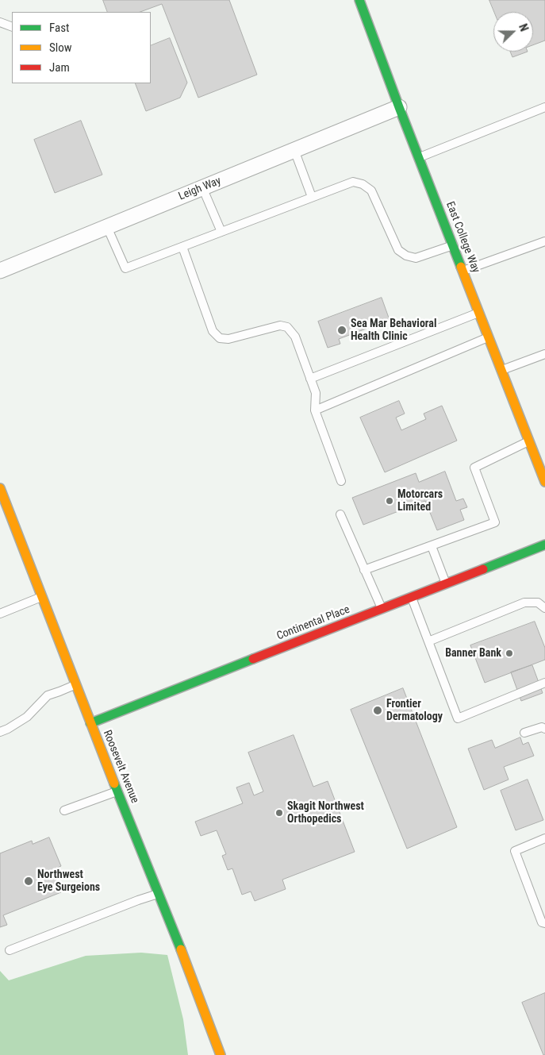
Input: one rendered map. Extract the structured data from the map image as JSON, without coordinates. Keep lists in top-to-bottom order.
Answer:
{
  "streets": {
    "street": [
      "Leigh Way",
      "East College Way",
      "Continental Place",
      "Roosevelt Avenue"
    ]
  },
  "crossings": [
    ["Leigh Way", "East College Way"],
    ["Continental Place", "Roosevelt Avenue"]
  ],
  "places": [
    "Sea Mar Behavioral Health Clinic",
    "Motorcars Limited",
    "Banner Bank",
    "Frontier Dermatology",
    "Skagit Northwest Orthopedics",
    "Northwest Eye Surgeions"
  ],
  "legend": ["Fast", "Slow", "Jam"],
  "north": "right"
}
